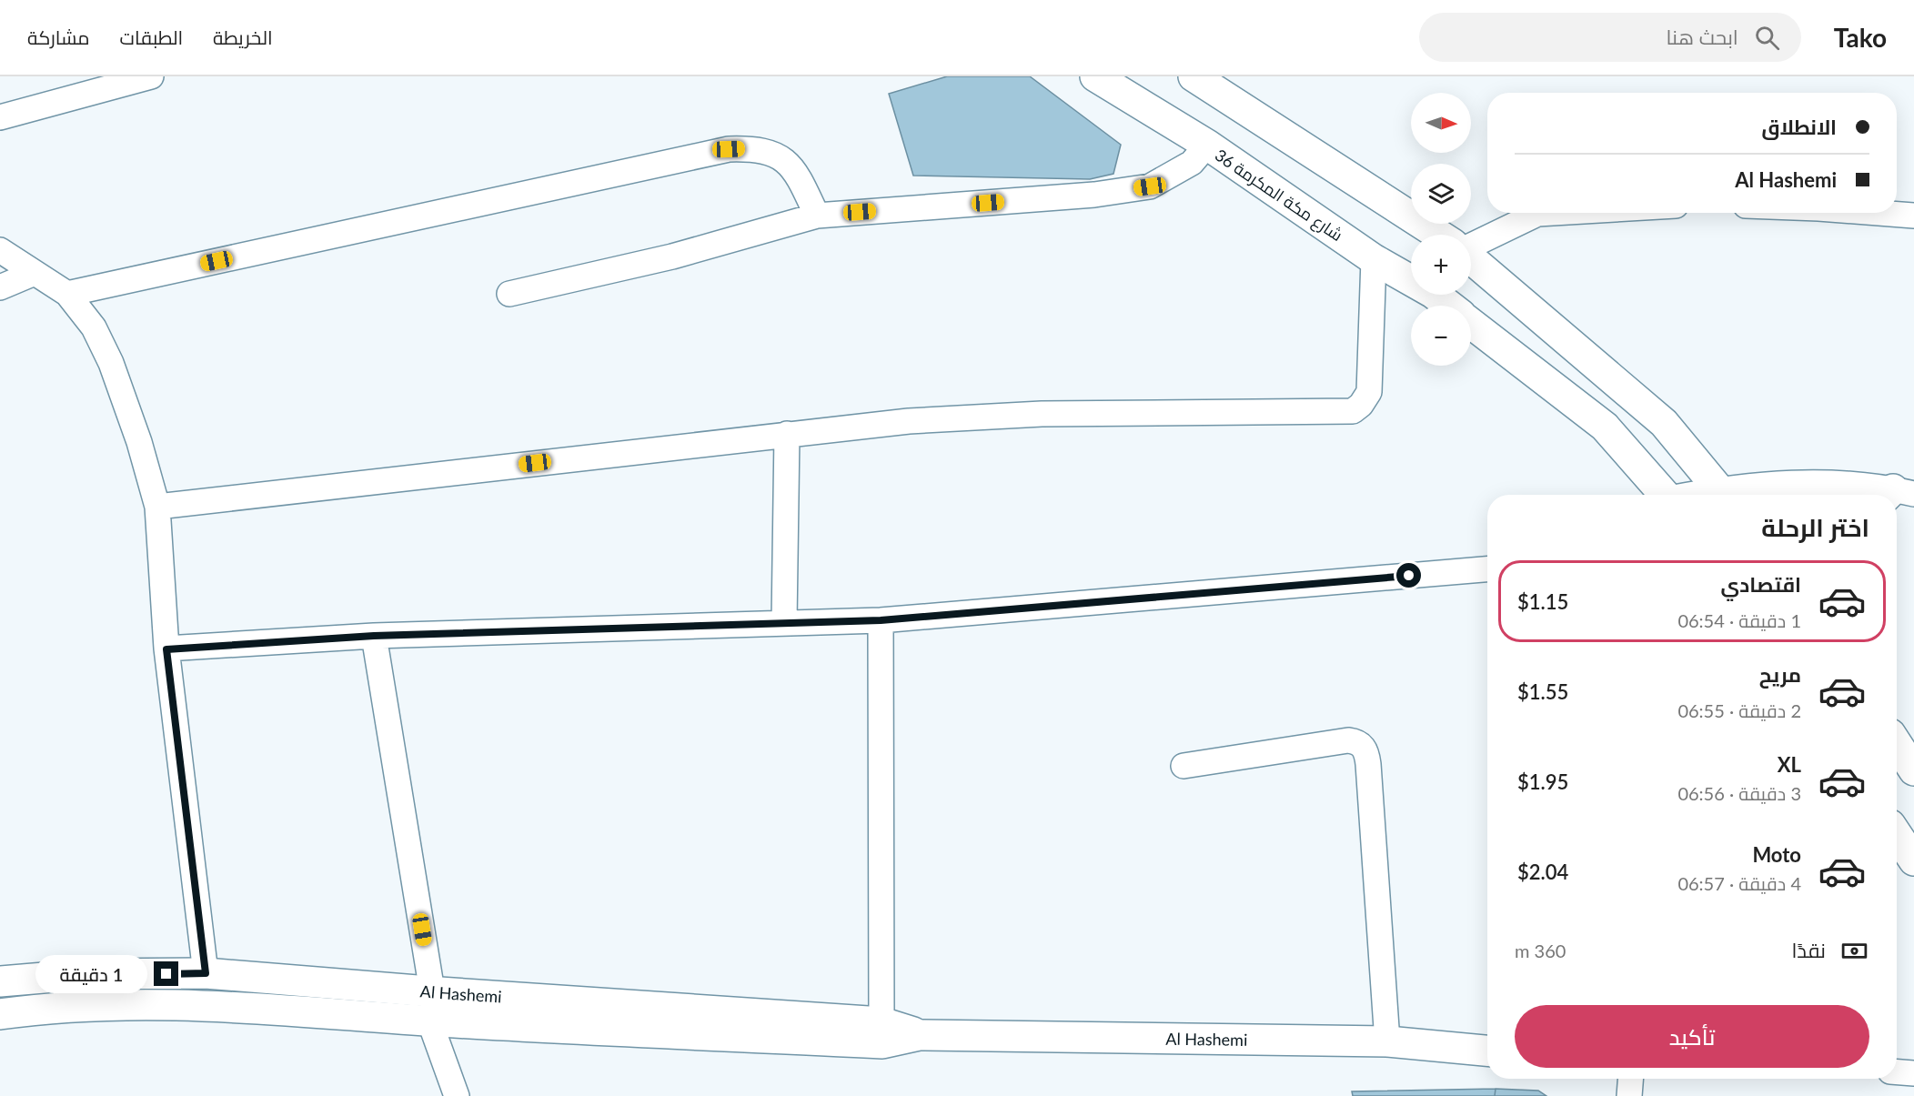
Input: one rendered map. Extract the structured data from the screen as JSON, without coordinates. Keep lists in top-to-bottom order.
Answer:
{
  "streets": {
    "street": ["شارع مكة المكرمة 36", "Al Hashemi"]
  },
  "north": "right",
  "page": {
    "header": "Tako",
    "search": "ابحث هنا",
    "nav": ["الخريطة", "الطبقات", "مشاركة"],
    "map_buttons": ["+", "−"],
    "banner": ["الانطلاق", "Al Hashemi"],
    "heading": "اختر الرحلة",
    "list": [
      {
        "name": "اقتصادي",
        "note": "1 دقيقة · 06:54",
        "value": "$1.15"
      },
      {
        "name": "مريح",
        "note": "2 دقيقة · 06:55",
        "value": "$1.55"
      },
      {
        "name": "XL",
        "note": "3 دقيقة · 06:56",
        "value": "$1.95"
      },
      {
        "name": "Moto",
        "note": "4 دقيقة · 06:57",
        "value": "$2.04"
      }
    ],
    "pay": ["نقدًا", "360 m"],
    "bubble": "1 دقيقة",
    "buttons": "تأكيد"
  }
}
